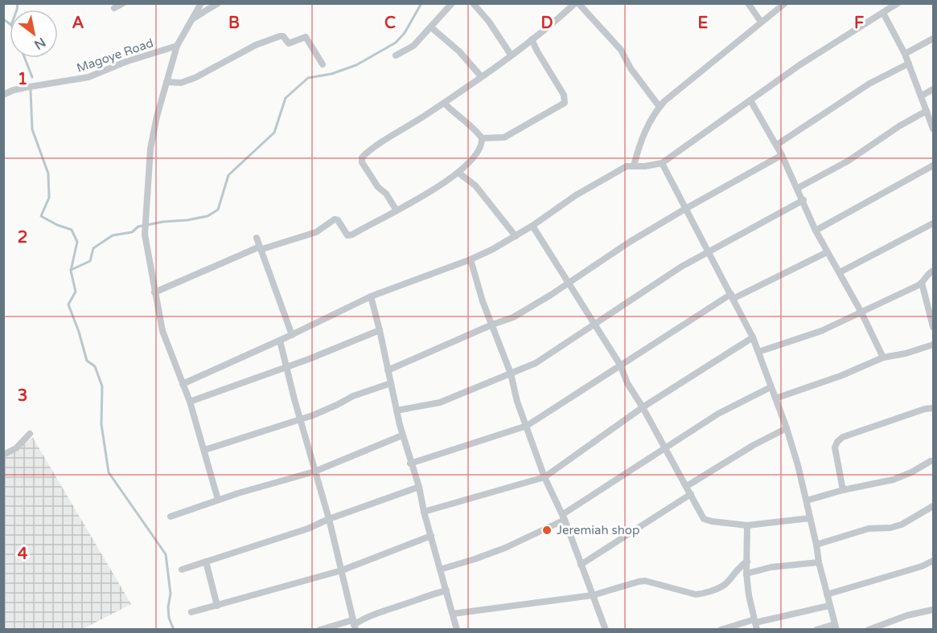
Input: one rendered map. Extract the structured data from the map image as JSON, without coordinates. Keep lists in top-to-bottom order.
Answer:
{
  "streets": {
    "street": ["Magoye Road"]
  },
  "places": ["Jeremiah shop"],
  "north": "bottom right",
  "grid": {
    "columns": [
      "A",
      "B",
      "C",
      "D",
      "E",
      "F"
    ],
    "rows": [
      "1",
      "2",
      "3",
      "4"
    ]
  }
}
